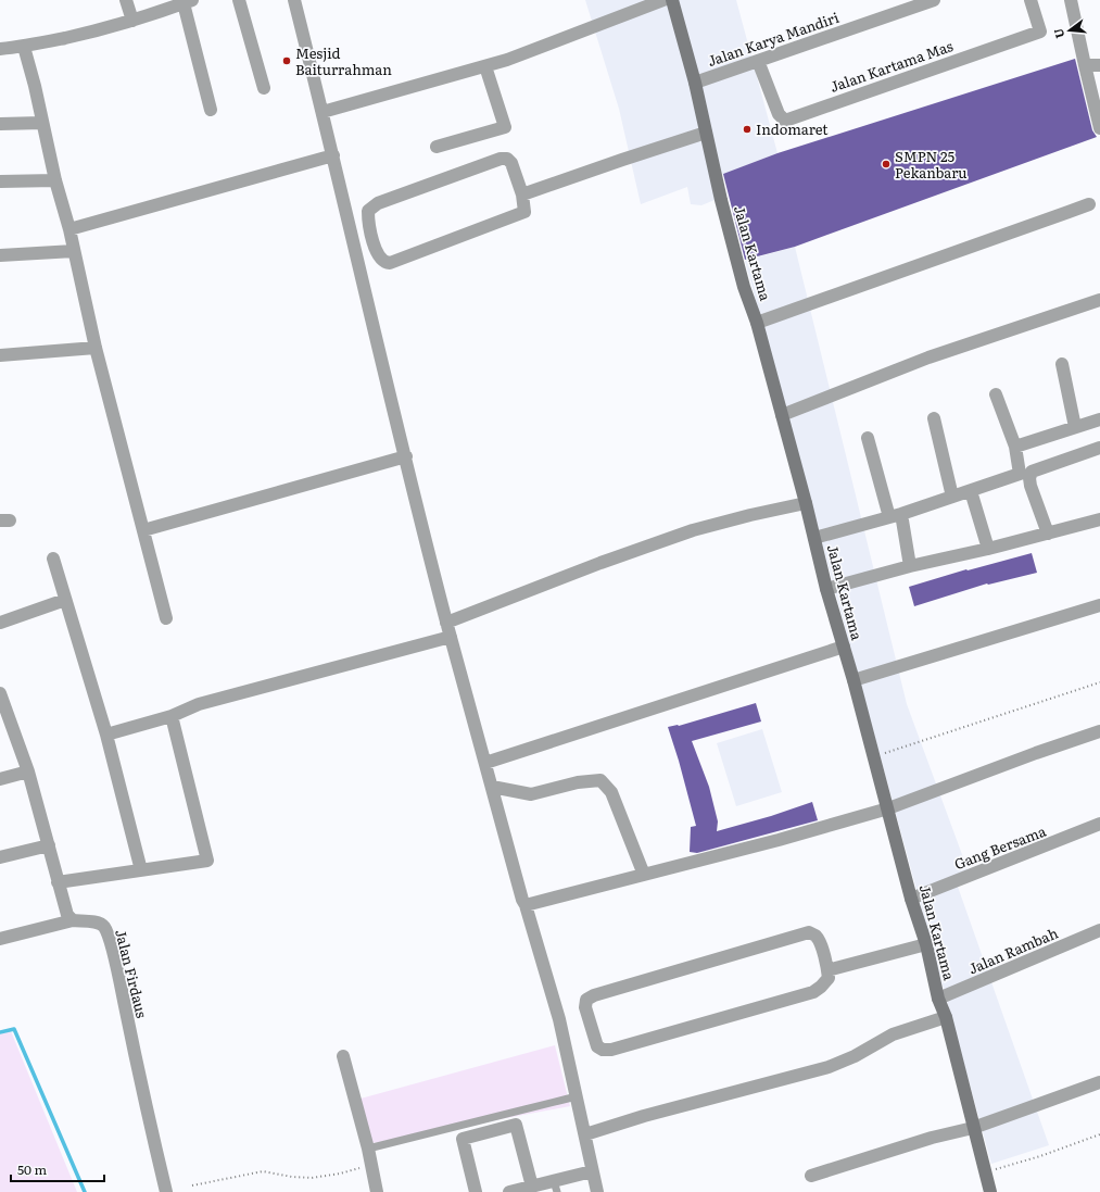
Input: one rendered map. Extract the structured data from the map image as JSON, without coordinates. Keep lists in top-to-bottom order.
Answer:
{
  "streets": {
    "main road": ["Jalan Kartama"],
    "street": [
      "Jalan Karya Mandiri",
      "Jalan Kartama Mas",
      "Gang Bersama",
      "Jalan Rambah",
      "Jalan Firdaus"
    ]
  },
  "crossings": [
    ["Jalan Karya Mandiri", "Jalan Kartama Mas"],
    ["Jalan Karya Mandiri", "Jalan Kartama"],
    ["Jalan Kartama", "Gang Bersama"],
    ["Jalan Kartama", "Jalan Rambah"]
  ],
  "places": ["Mesjid Baiturrahman", "Indomaret", "SMPN 25 Pekanbaru"],
  "scale_bar": "50 m",
  "north": "left"
}
